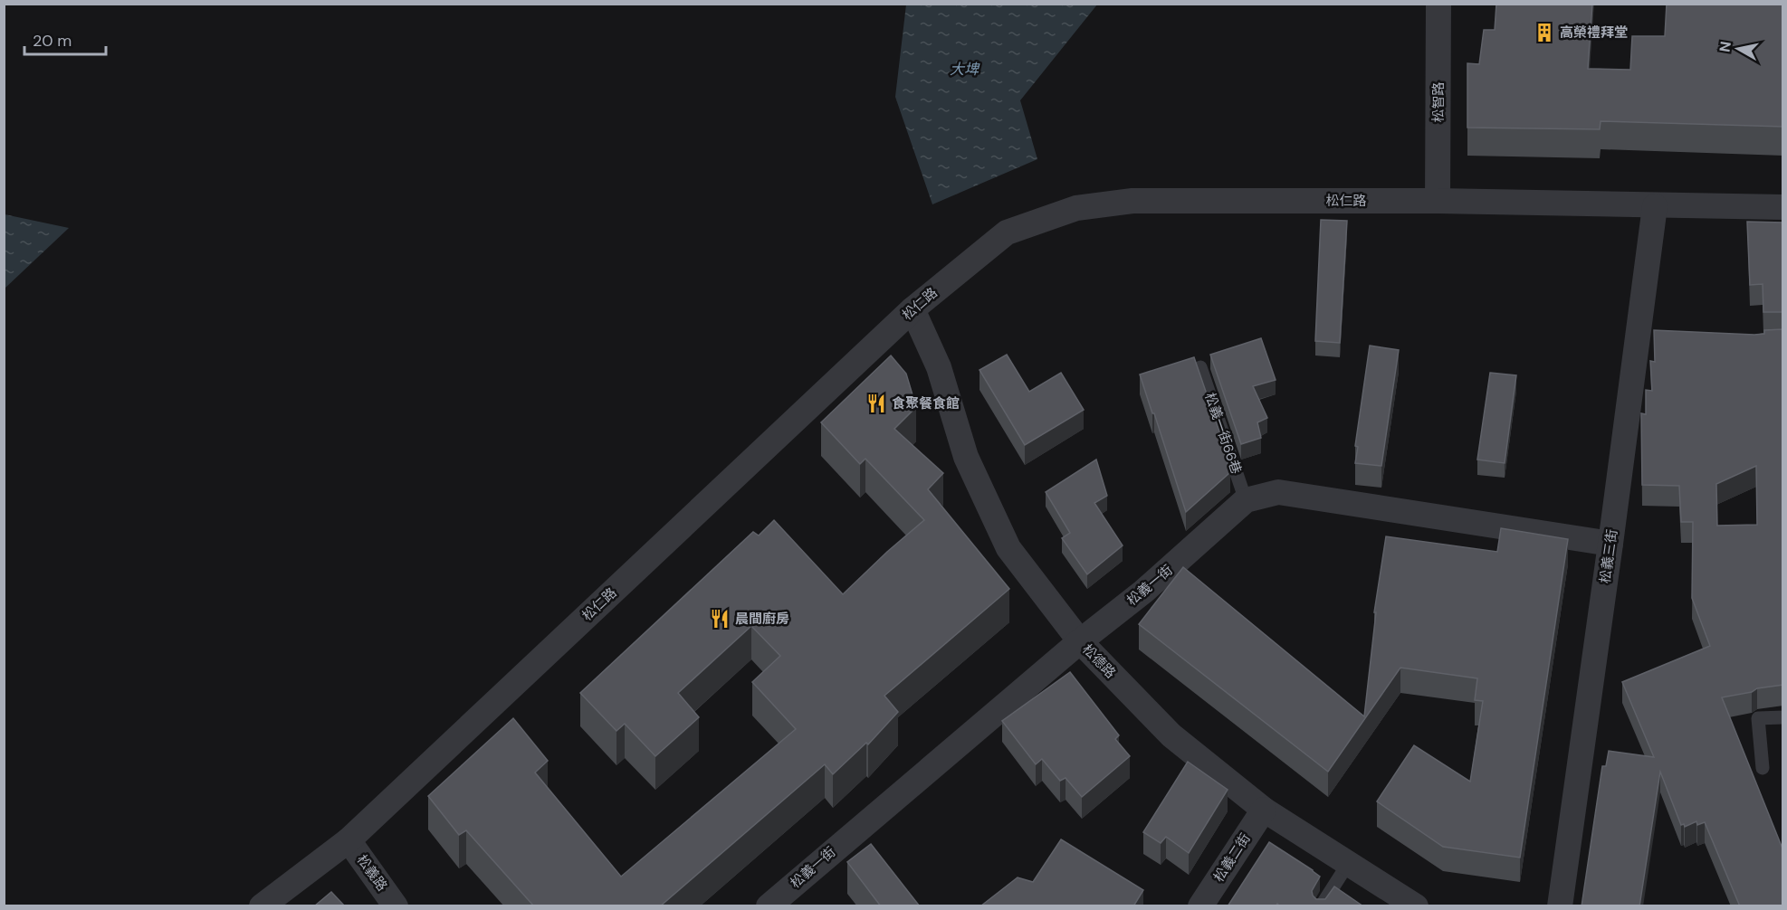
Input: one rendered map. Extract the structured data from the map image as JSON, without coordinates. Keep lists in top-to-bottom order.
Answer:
{
  "streets": {
    "street": [
      "松智路",
      "松仁路",
      "松義三街",
      "松義一街",
      "松德路",
      "松義二街",
      "松義路"
    ],
    "lane": ["松義一街66巷"]
  },
  "crossings": [
    ["松智路", "松仁路"],
    ["松仁路", "松義三街"],
    ["松仁路", "松德路"],
    ["松仁路", "松義路"],
    ["松義一街66巷", "松義一街"],
    ["松義三街", "松義一街"],
    ["松義一街", "松德路"],
    ["松德路", "松義二街"]
  ],
  "water": ["大埤"],
  "places": {
    "building": ["高榮禮拜堂"],
    "restaurant": ["食聚餐食館", "晨間廚房"]
  },
  "scale_bar": "20 m",
  "north": "left"
}
